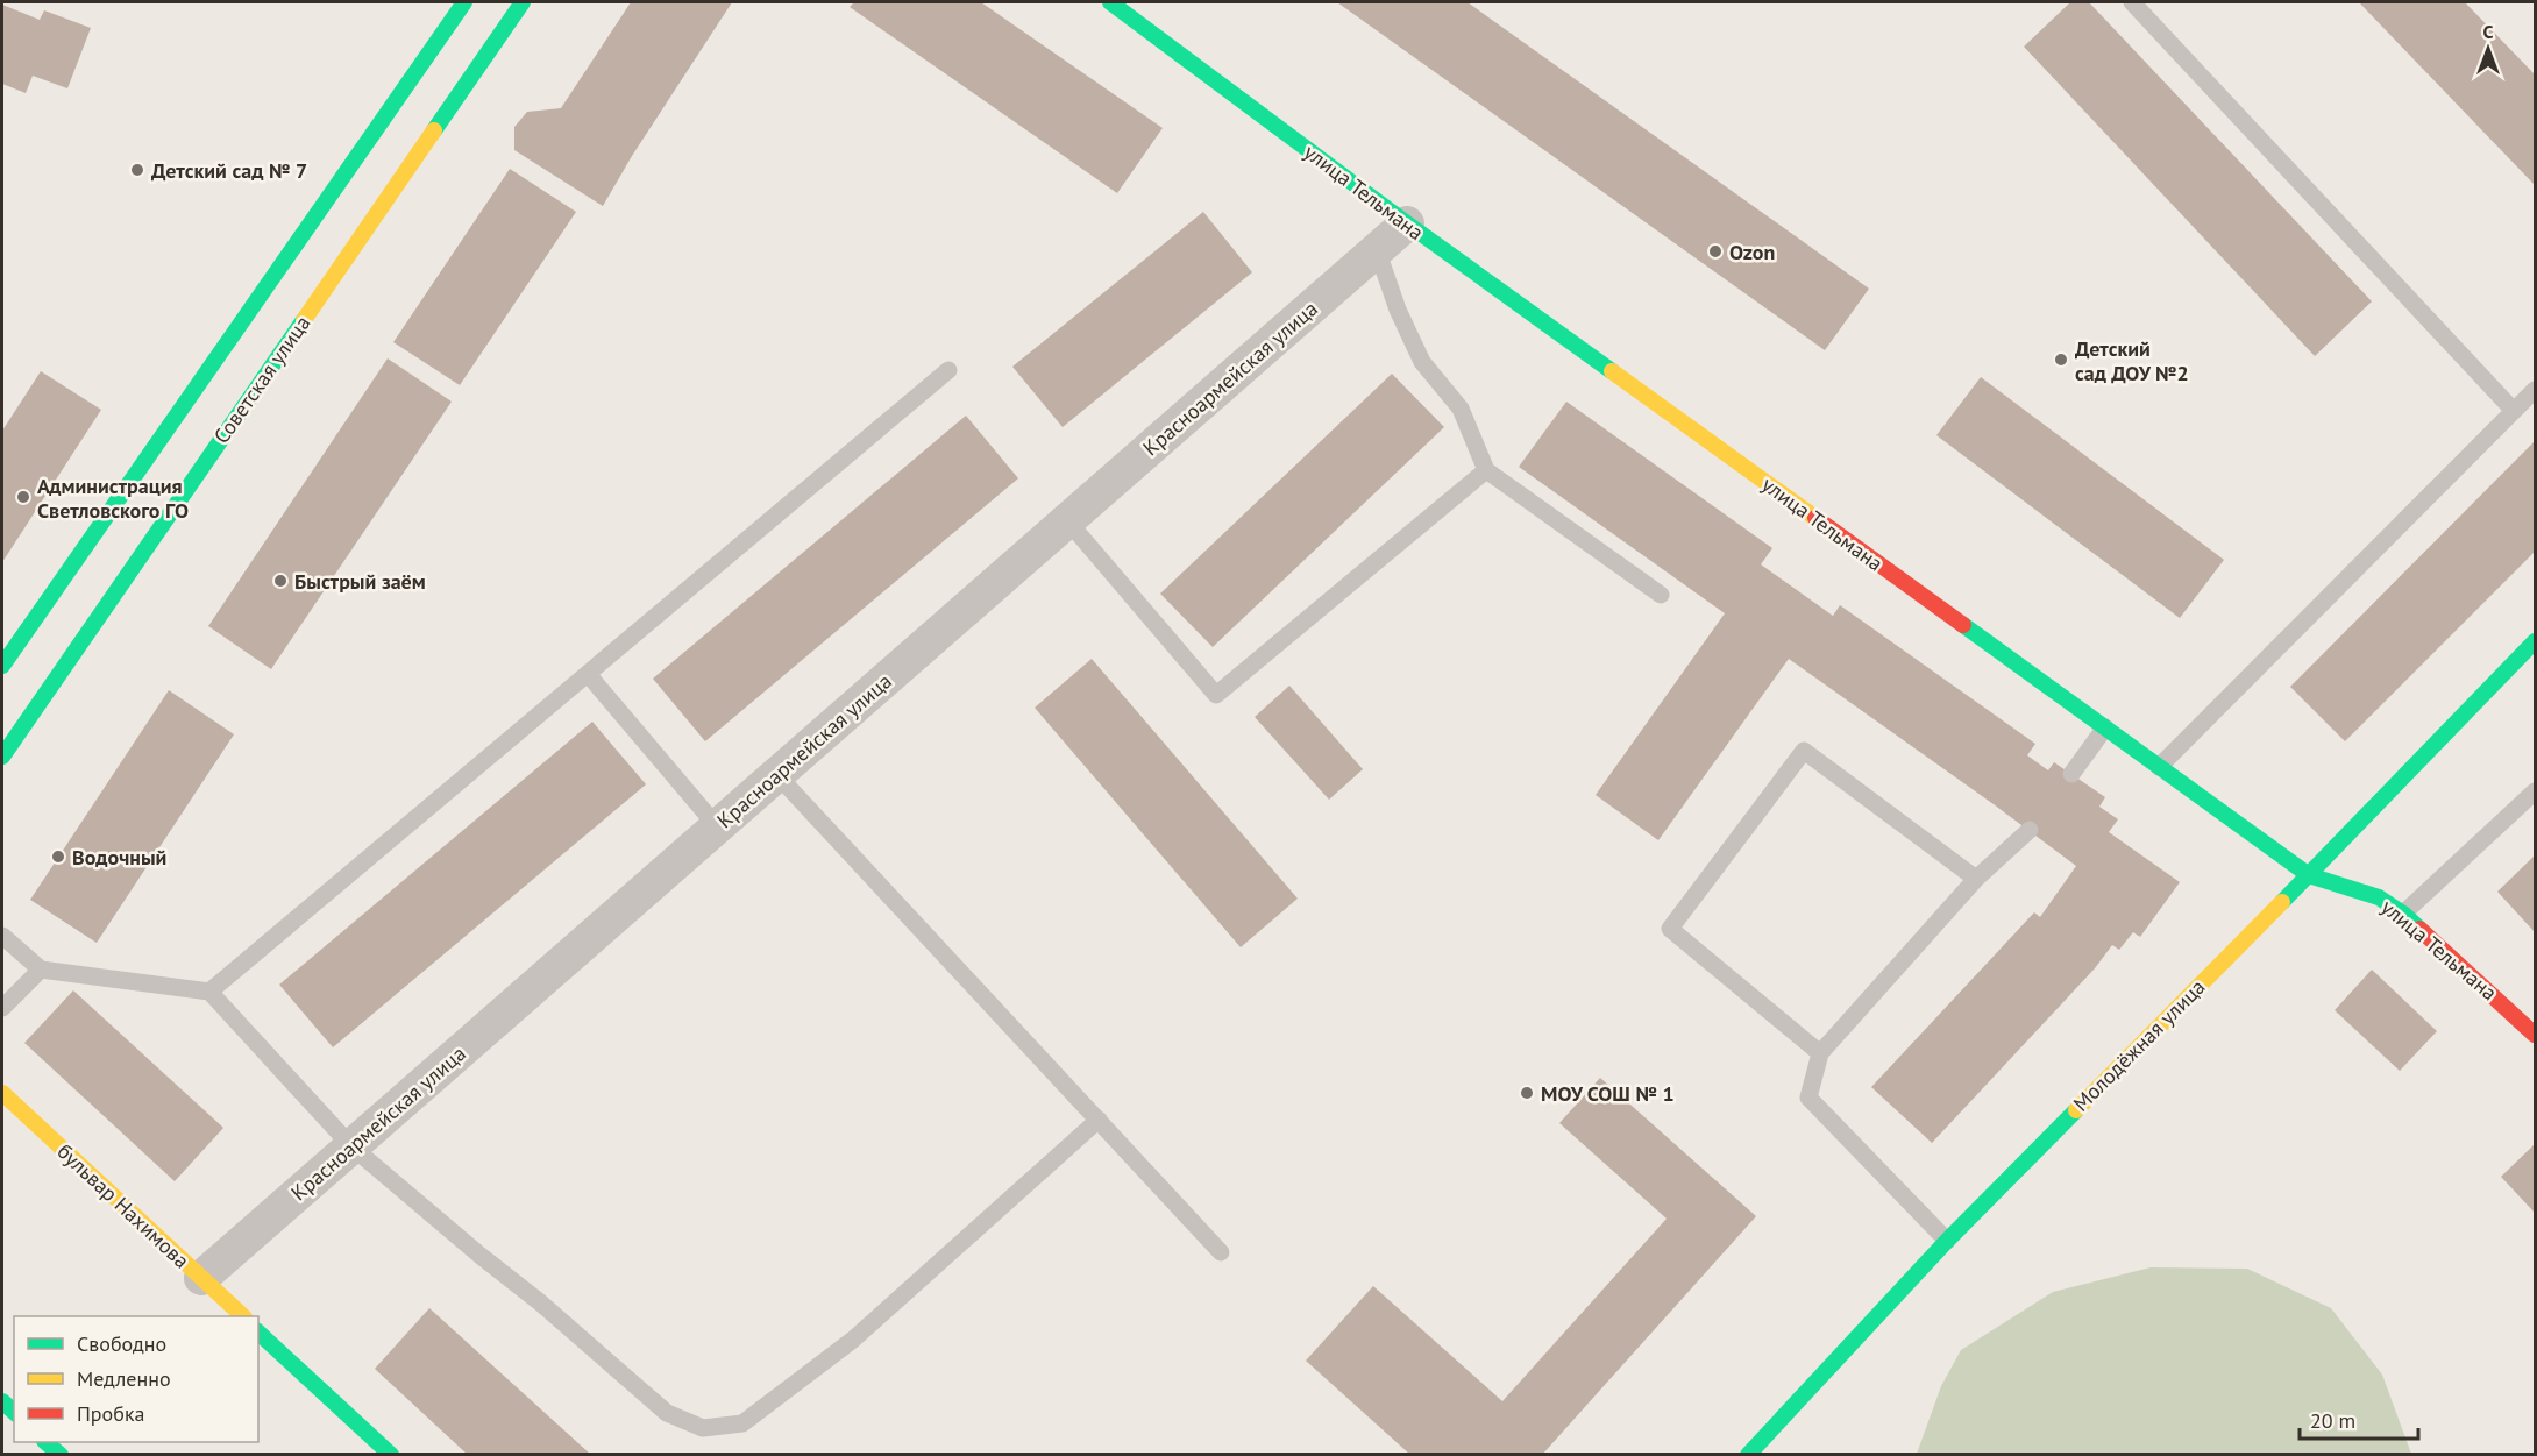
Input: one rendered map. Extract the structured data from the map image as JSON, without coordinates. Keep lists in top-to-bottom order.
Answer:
{
  "streets": {
    "street": [
      "улица Тельмана",
      "Красноармейская улица",
      "Советская улица",
      "Молодёжная улица",
      "бульвар Нахимова"
    ]
  },
  "crossings": [
    ["улица Тельмана", "Красноармейская улица"],
    ["улица Тельмана", "Молодёжная улица"],
    ["Красноармейская улица", "бульвар Нахимова"]
  ],
  "places": [
    "Детский сад № 7",
    "Ozon",
    "Детский сад ДОУ №2",
    "Администрация Светловского ГО",
    "Быстрый заём",
    "Водочный",
    "МОУ СОШ № 1"
  ],
  "legend": ["Свободно", "Медленно", "Пробка"],
  "scale_bar": "20 m",
  "north": "top"
}
